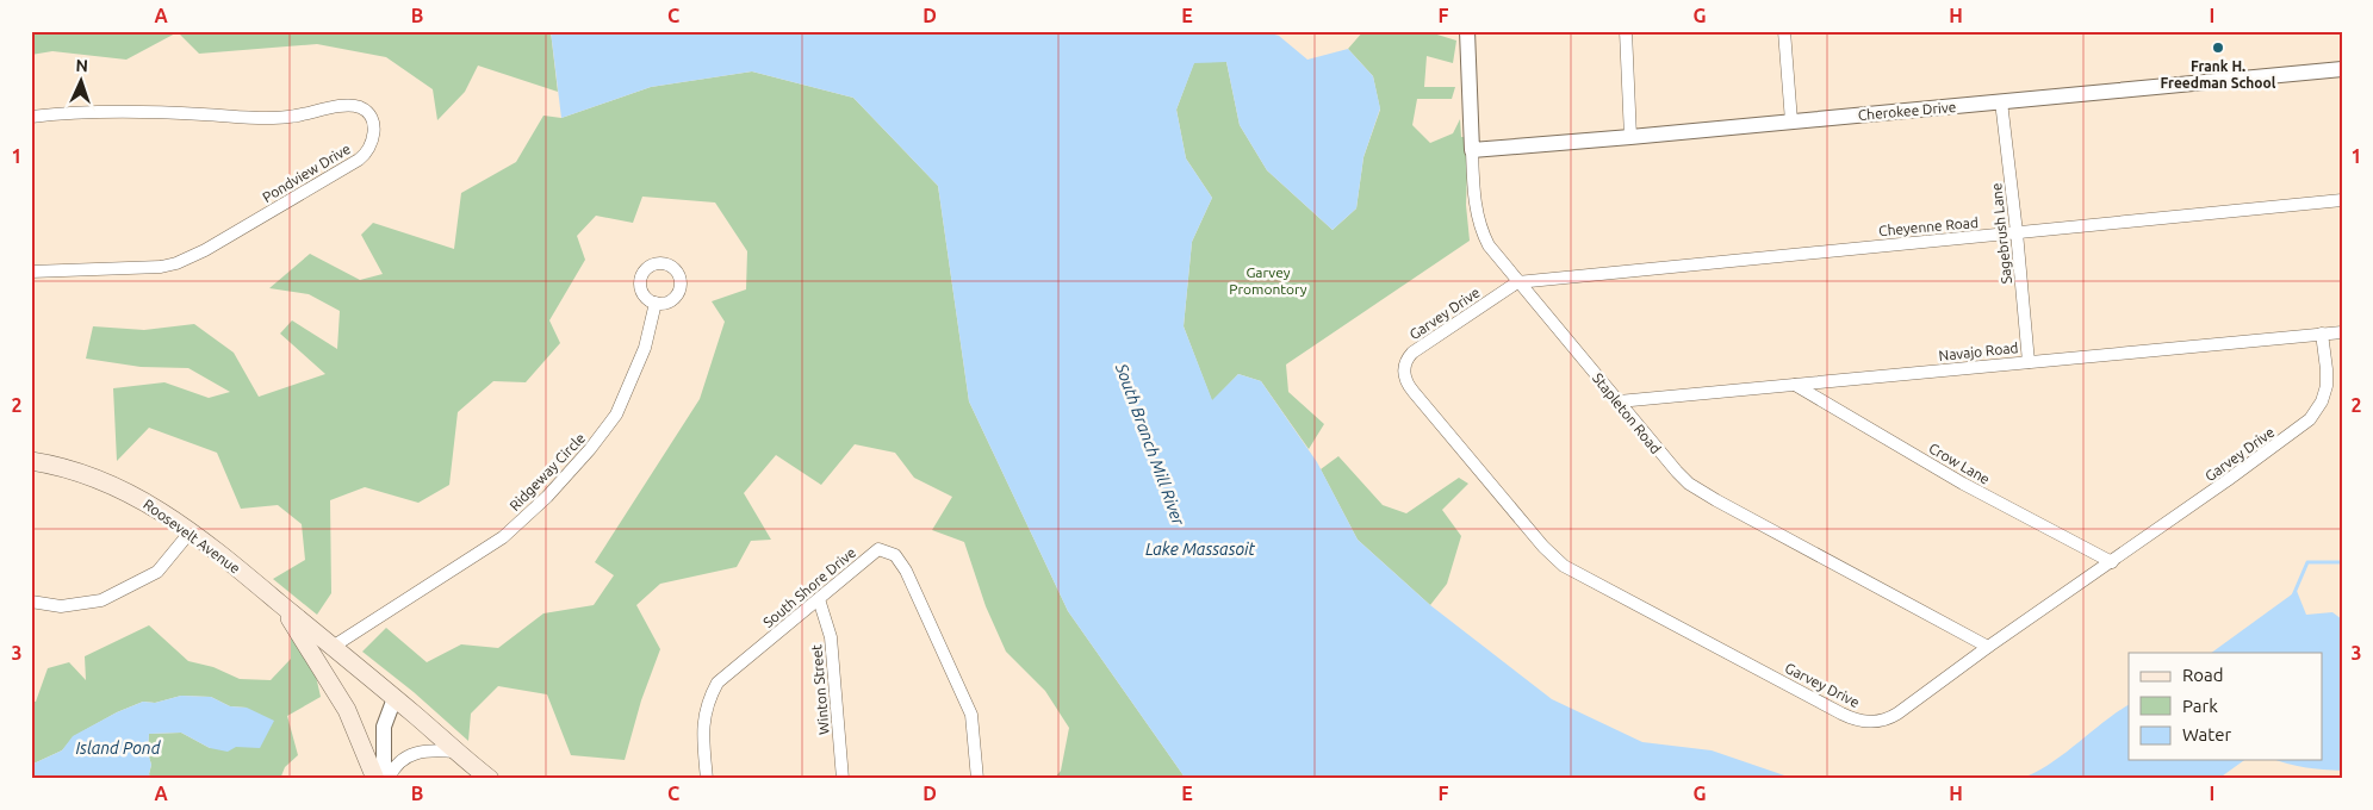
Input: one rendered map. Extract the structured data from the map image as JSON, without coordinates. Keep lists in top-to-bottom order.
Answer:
{
  "streets": {
    "main road": ["Roosevelt Avenue"],
    "street": [
      "Cherokee Drive",
      "Pondview Drive",
      "Cheyenne Road",
      "Sagebrush Lane",
      "Garvey Drive",
      "Navajo Road",
      "Stapleton Road",
      "Crow Lane",
      "Ridgeway Circle",
      "South Shore Drive",
      "Winton Street"
    ]
  },
  "crossings": [
    ["Cherokee Drive", "Sagebrush Lane"],
    ["Cherokee Drive", "Stapleton Road"],
    ["Cheyenne Road", "Sagebrush Lane"],
    ["Cheyenne Road", "Garvey Drive"],
    ["Cheyenne Road", "Stapleton Road"],
    ["Sagebrush Lane", "Navajo Road"],
    ["Garvey Drive", "Navajo Road"],
    ["Garvey Drive", "Stapleton Road"],
    ["Garvey Drive", "Crow Lane"],
    ["Navajo Road", "Stapleton Road"],
    ["Navajo Road", "Crow Lane"],
    ["Ridgeway Circle", "Roosevelt Avenue"],
    ["South Shore Drive", "Winton Street"]
  ],
  "water": ["South Branch Mill River", "Lake Massasoit", "Island Pond"],
  "parks": ["Garvey Promontory"],
  "places": ["Frank H. Freedman School"],
  "legend": ["Road", "Park", "Water"],
  "north": "top",
  "grid": {
    "columns": [
      "A",
      "B",
      "C",
      "D",
      "E",
      "F",
      "G",
      "H",
      "I"
    ],
    "rows": ["1", "2", "3"]
  }
}
